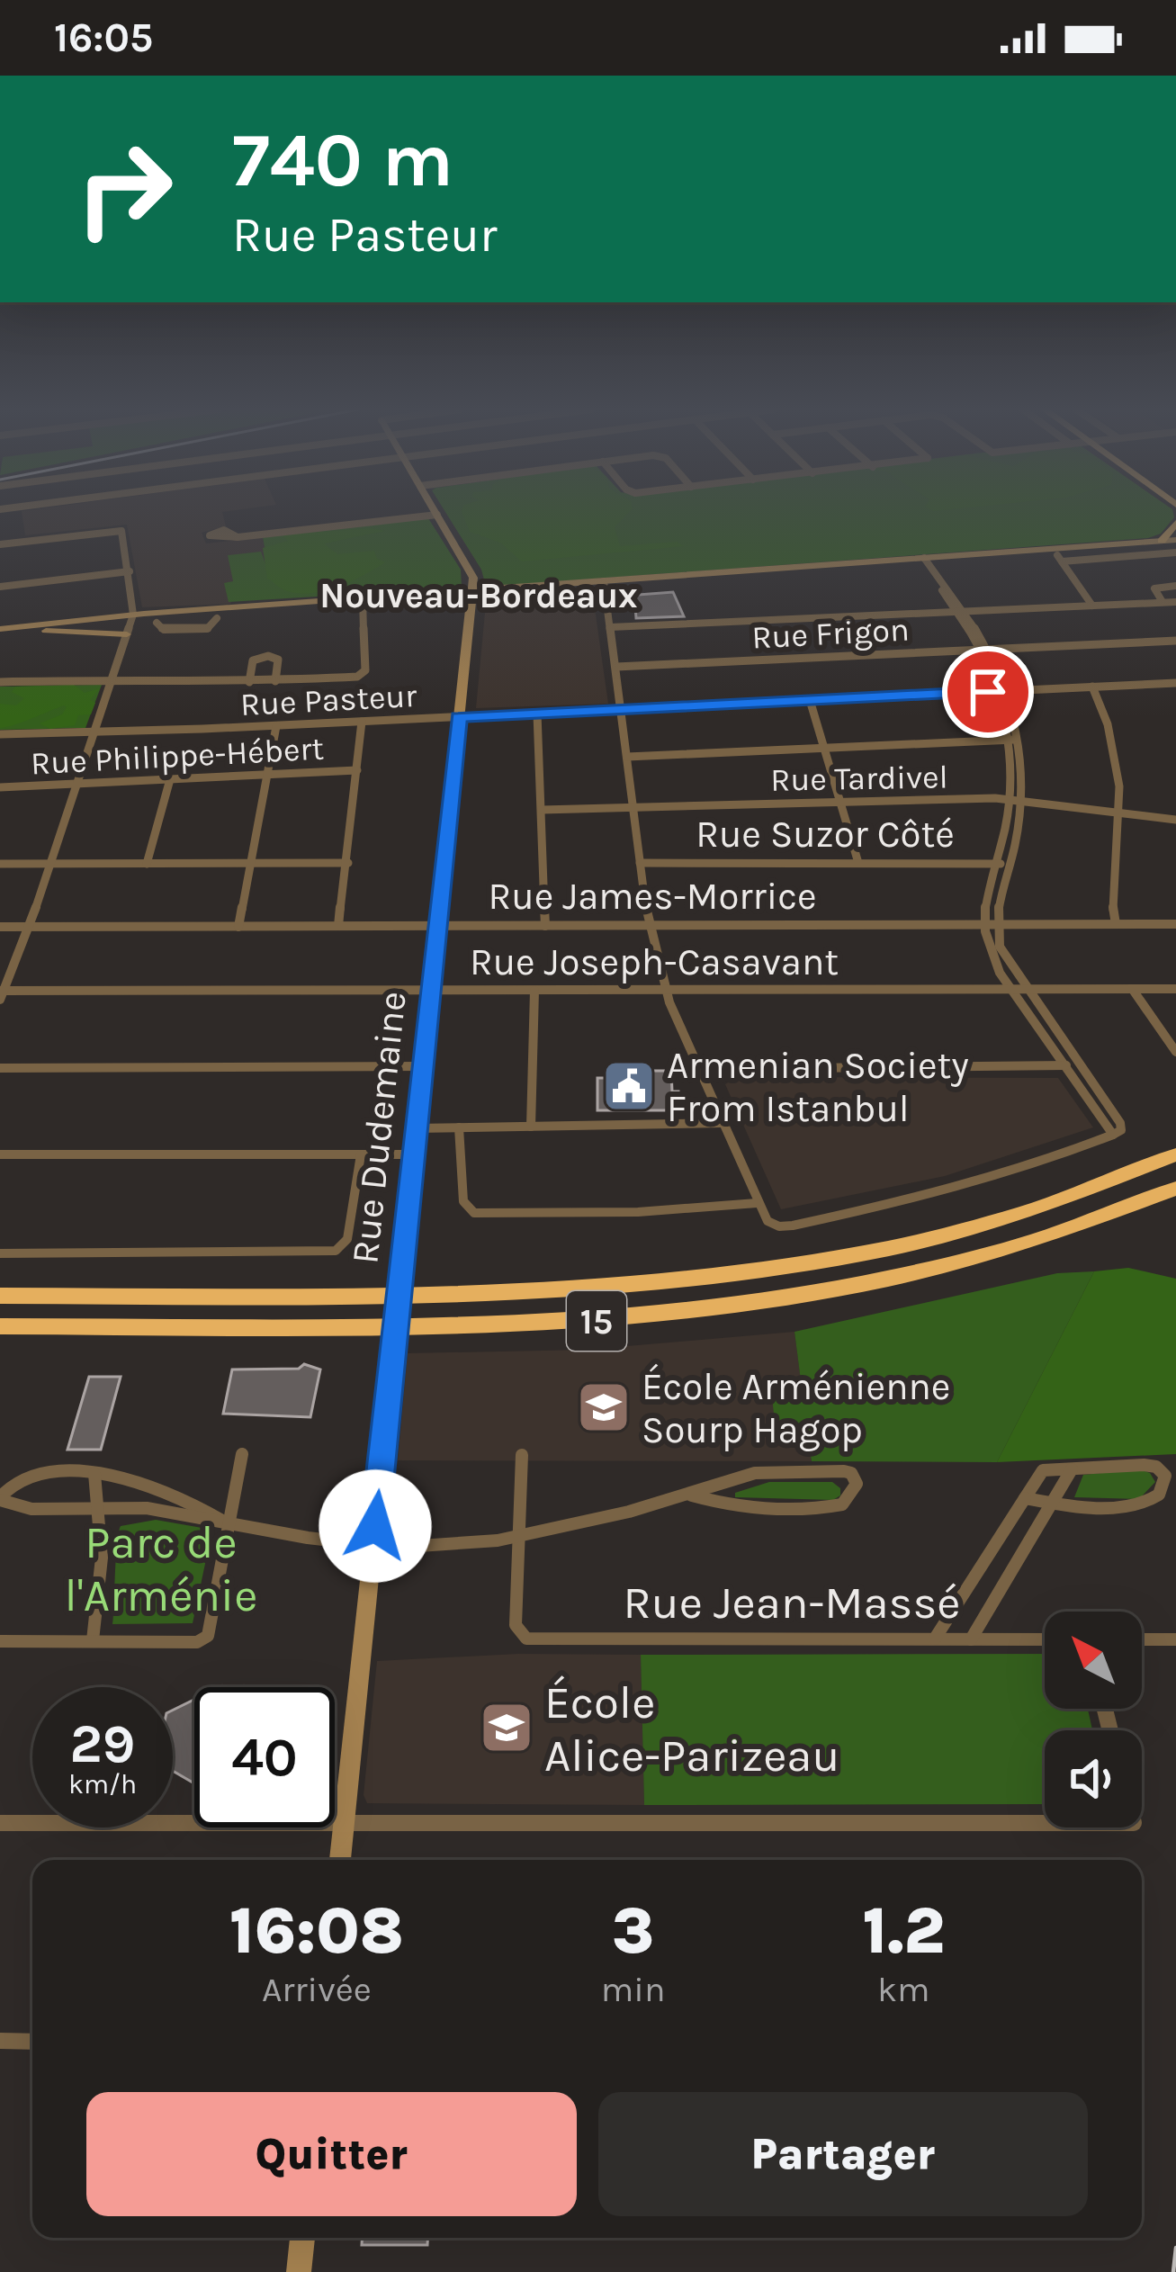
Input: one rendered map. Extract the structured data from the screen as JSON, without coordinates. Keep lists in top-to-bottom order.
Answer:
{
  "streets": {
    "highway": ["15"],
    "main road": ["Rue Dudemaine"],
    "street": [
      "Rue Frigon",
      "Rue Pasteur",
      "Rue Philippe-Hébert",
      "Rue Tardivel",
      "Rue Suzor Côté",
      "Rue James-Morrice",
      "Rue Joseph-Casavant",
      "Rue Jean-Massé"
    ]
  },
  "crossings": [
    ["Rue Pasteur", "Rue Dudemaine"],
    ["Rue James-Morrice", "Rue Dudemaine"],
    ["Rue Joseph-Casavant", "Rue Dudemaine"]
  ],
  "districts": ["Nouveau-Bordeaux"],
  "parks": ["Parc de l'Arménie"],
  "places": {
    "public building": ["Armenian Society From Istanbul"],
    "school or university": ["École Arménienne Sourp Hagop", "École Alice-Parizeau"]
  },
  "north": "top left",
  "page": {
    "status": "16:05",
    "turn": ["740 m", "Rue Pasteur"],
    "speed": "29 km/h",
    "limit": "40",
    "eta": [
      "16:08",
      "Arrivée",
      "3",
      "min",
      "1.2",
      "km"
    ],
    "buttons": ["Quitter", "Partager"]
  }
}
